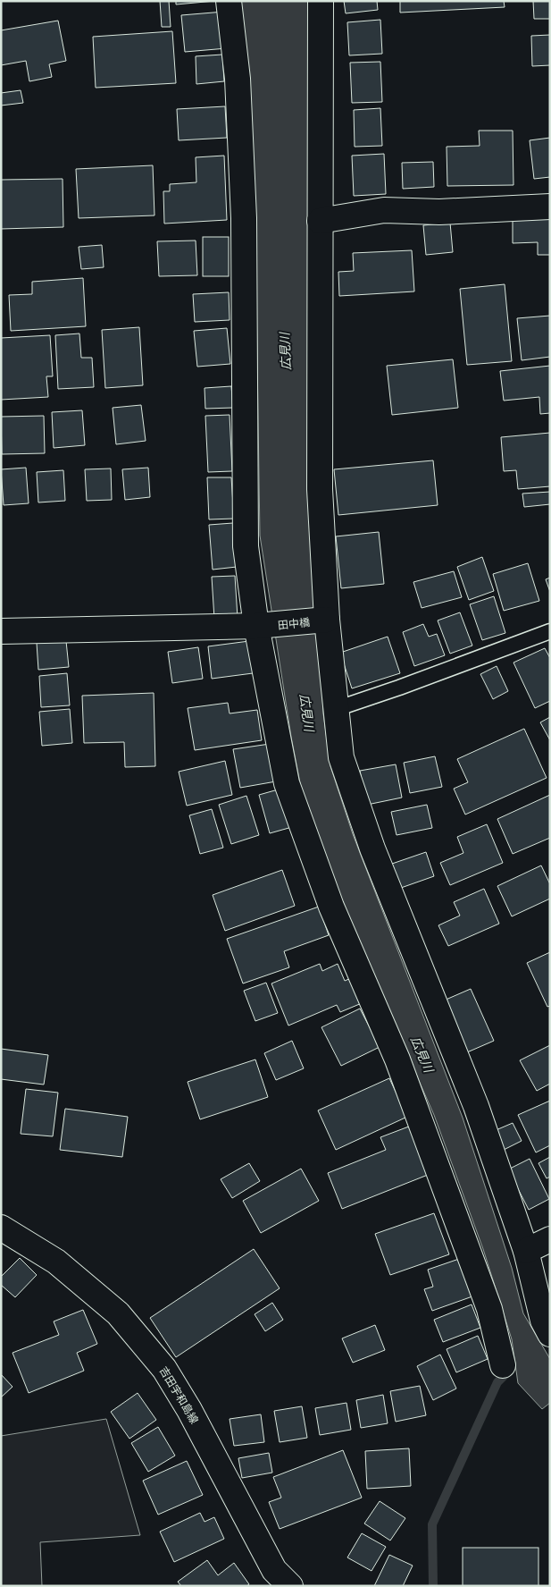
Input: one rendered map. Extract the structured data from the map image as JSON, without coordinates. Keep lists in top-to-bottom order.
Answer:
{
  "streets": {
    "street": ["田中橋", "吉田宇和島線"]
  },
  "water": ["広見川"]
}
